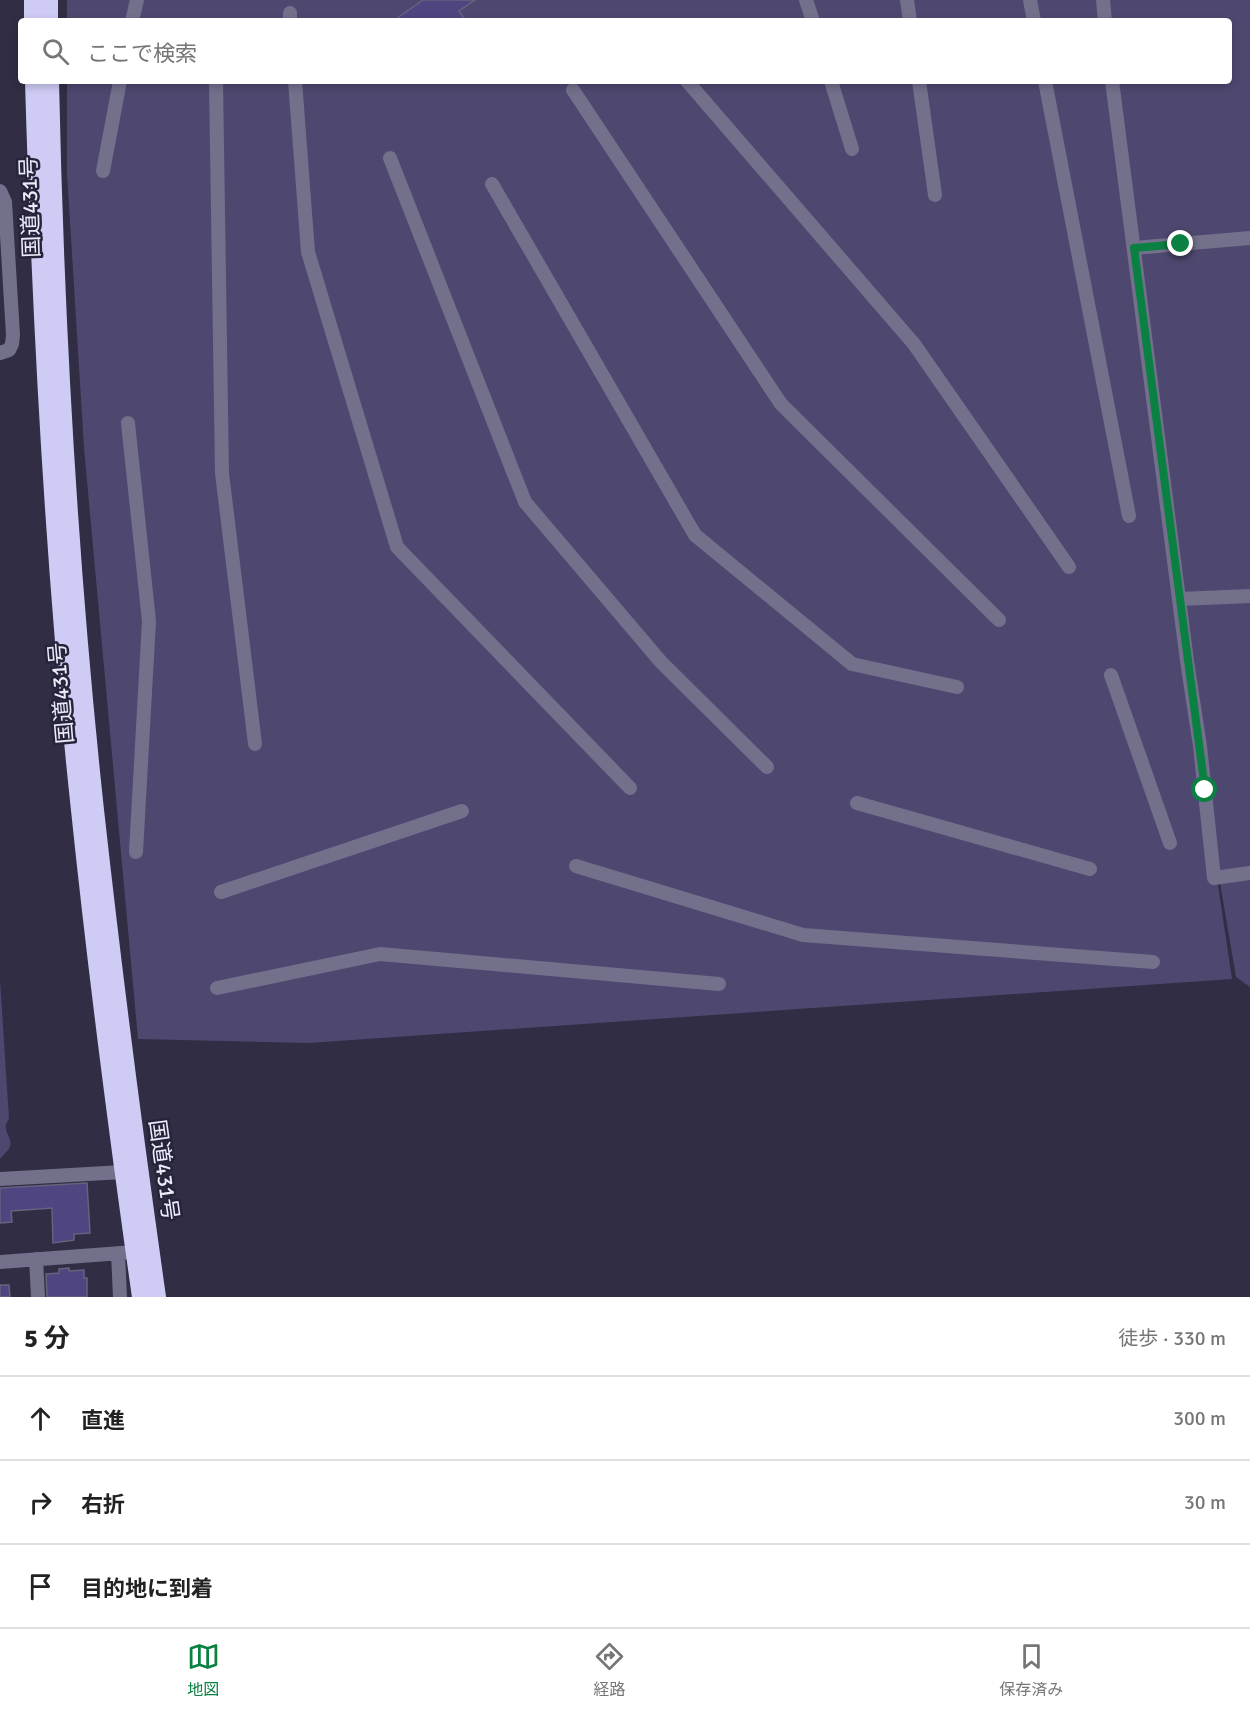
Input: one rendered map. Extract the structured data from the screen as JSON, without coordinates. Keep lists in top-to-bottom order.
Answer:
{
  "streets": {
    "highway": ["国道431号"]
  },
  "page": {
    "search": "ここで検索",
    "heading": ["5 分", "徒歩 · 330 m"],
    "list": [
      ["直進", "300 m"],
      ["右折", "30 m"],
      "目的地に到着"
    ],
    "nav": ["地図", "経路", "保存済み"]
  }
}
